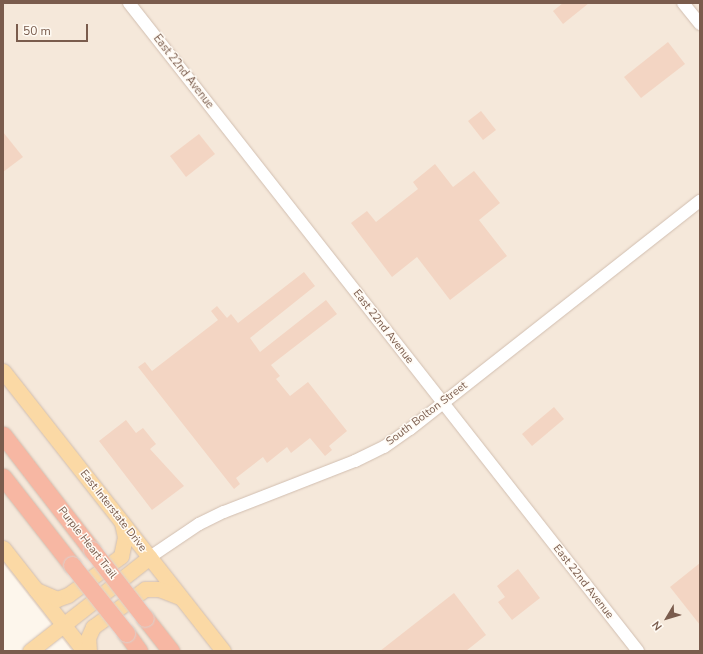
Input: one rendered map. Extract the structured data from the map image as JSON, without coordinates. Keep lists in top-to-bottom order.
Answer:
{
  "streets": {
    "highway": ["Purple Heart Trail"],
    "main road": ["South Bolton Street", "East Interstate Drive"],
    "street": ["East 22nd Avenue"]
  },
  "crossings": [
    ["East 22nd Avenue", "South Bolton Street"],
    ["South Bolton Street", "East Interstate Drive"]
  ],
  "scale_bar": "50 m",
  "north": "bottom left"
}
